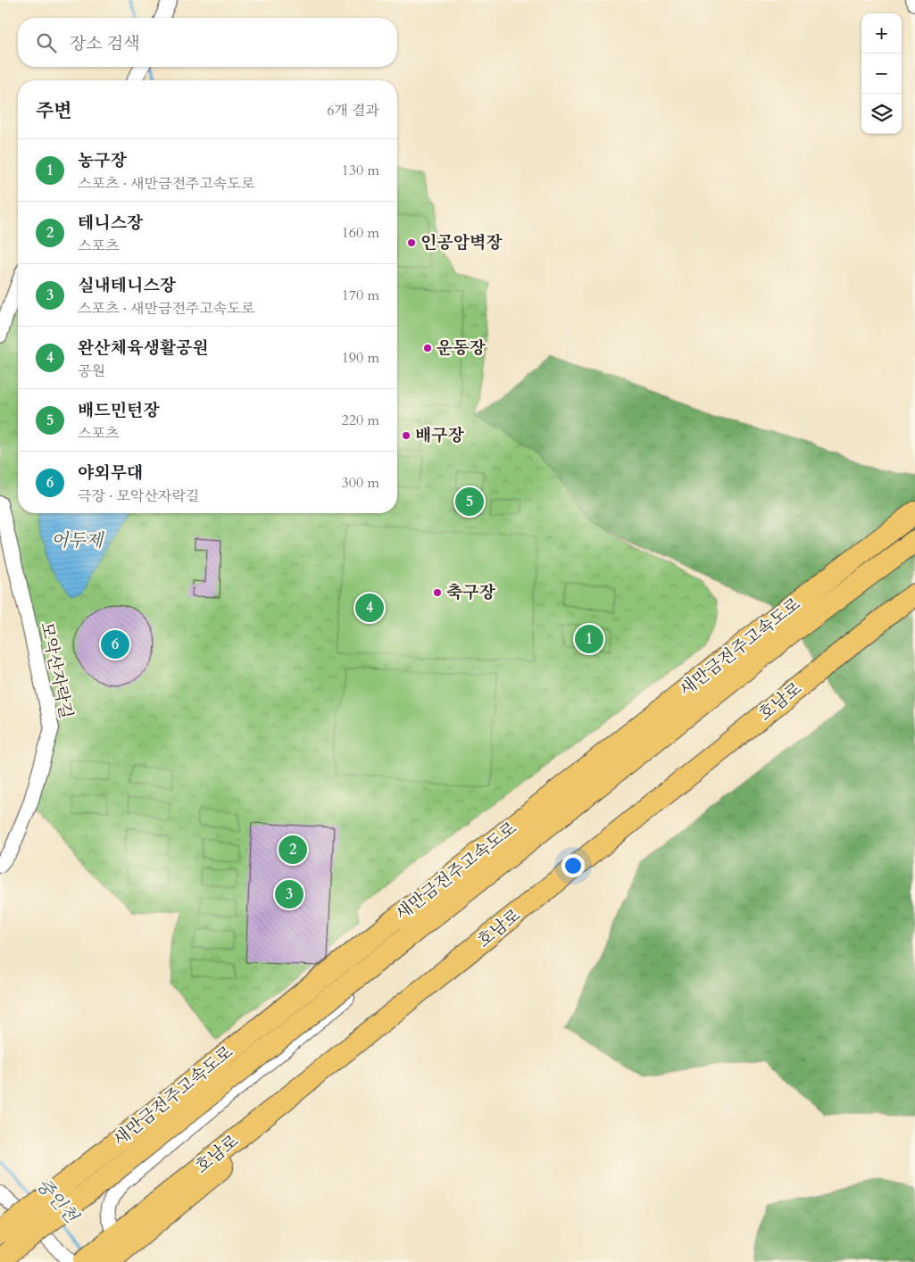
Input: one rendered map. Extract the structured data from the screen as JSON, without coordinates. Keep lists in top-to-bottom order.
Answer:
{
  "streets": {
    "highway": ["새만금전주고속도로", "호남로"],
    "street": ["모악산자락길"]
  },
  "water": ["어두제", "중인천"],
  "places": [
    "인공암벽장",
    "운동장",
    "배구장",
    "축구장"
  ],
  "page": {
    "map_buttons": ["+", "−"],
    "search": "장소 검색",
    "heading": ["주변", "6개 결과"],
    "list": [
      {
        "mark": "1",
        "name": "농구장",
        "note": "스포츠 · 새만금전주고속도로",
        "value": "130 m"
      },
      {
        "mark": "2",
        "name": "테니스장",
        "note": "스포츠",
        "value": "160 m"
      },
      {
        "mark": "3",
        "name": "실내테니스장",
        "note": "스포츠 · 새만금전주고속도로",
        "value": "170 m"
      },
      {
        "mark": "4",
        "name": "완산체육생활공원",
        "note": "공원",
        "value": "190 m"
      },
      {
        "mark": "5",
        "name": "배드민턴장",
        "note": "스포츠",
        "value": "220 m"
      },
      {
        "mark": "6",
        "name": "야외무대",
        "note": "극장 · 모악산자락길",
        "value": "300 m"
      }
    ],
    "pins": [
      "5",
      "4",
      "1",
      "6",
      "2",
      "3"
    ]
  }
}
